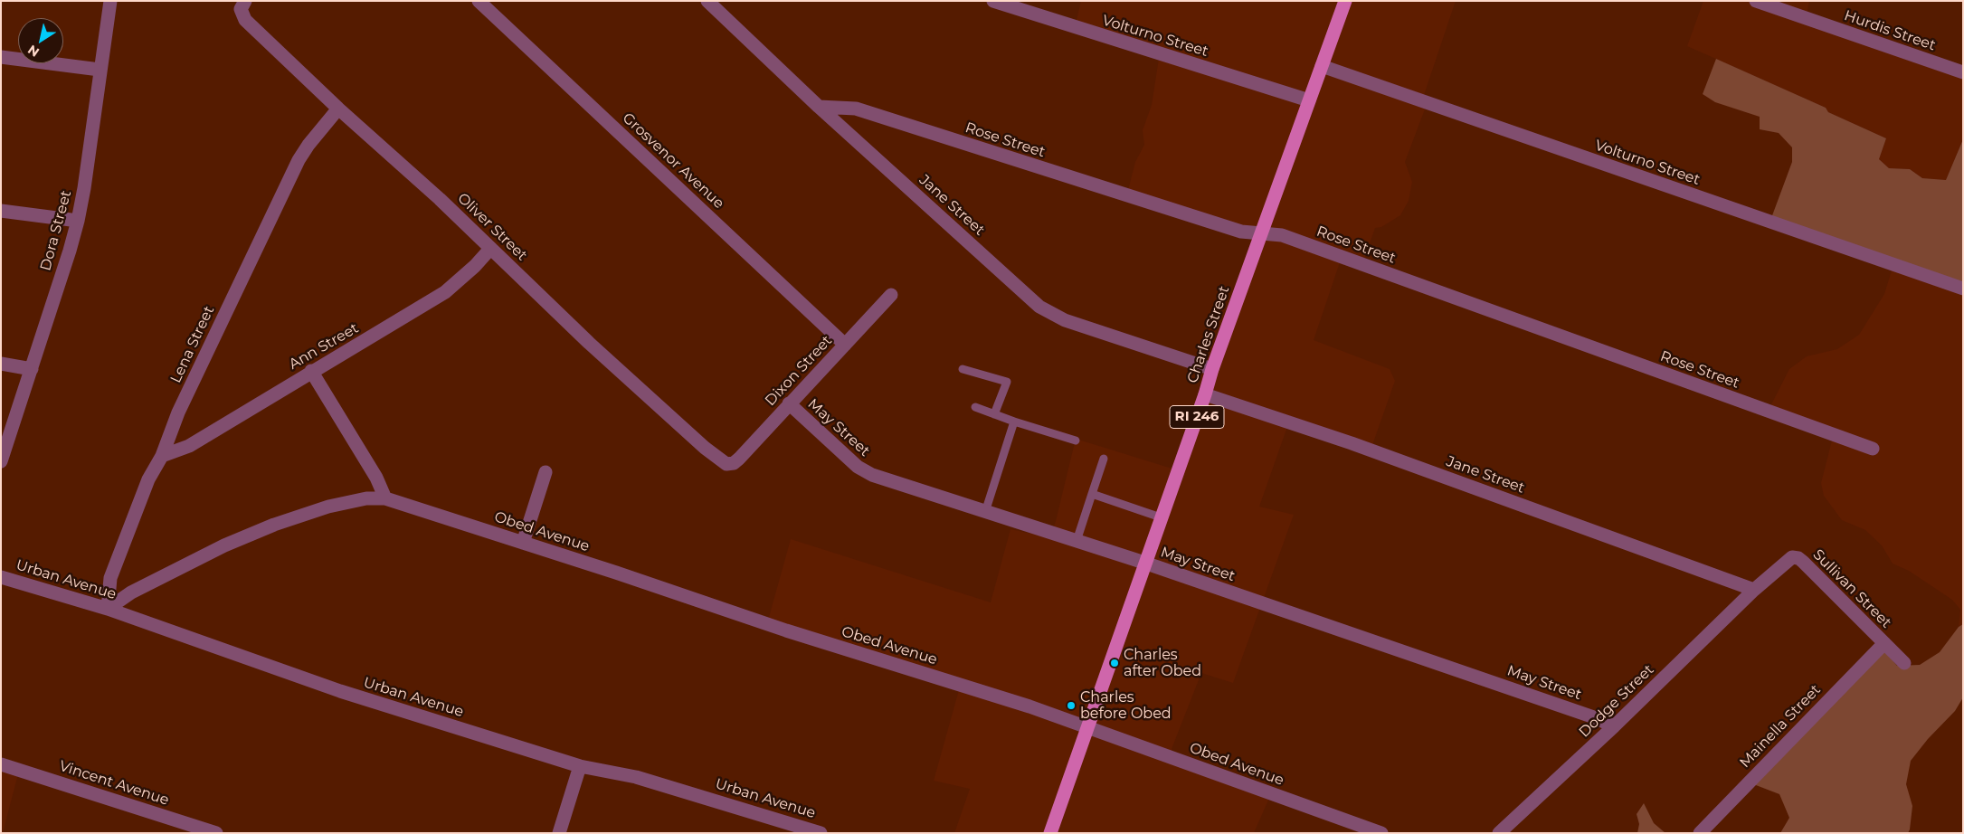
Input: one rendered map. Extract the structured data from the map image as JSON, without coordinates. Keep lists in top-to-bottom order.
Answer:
{
  "streets": {
    "main road": ["Charles Street", "RI 246"],
    "street": [
      "Hurdis Street",
      "Volturno Street",
      "Rose Street",
      "Grosvenor Avenue",
      "Jane Street",
      "Oliver Street",
      "Dora Street",
      "Lena Street",
      "Ann Street",
      "Dixon Street",
      "May Street",
      "Obed Avenue",
      "Urban Avenue",
      "Sullivan Street",
      "Dodge Street",
      "Mainella Street",
      "Vincent Avenue"
    ]
  },
  "crossings": [
    ["Volturno Street", "Charles Street"],
    ["Rose Street", "Jane Street"],
    ["Rose Street", "Charles Street"],
    ["Grosvenor Avenue", "Dixon Street"],
    ["Jane Street", "Charles Street"],
    ["Jane Street", "Sullivan Street"],
    ["Jane Street", "Dodge Street"],
    ["Oliver Street", "Lena Street"],
    ["Oliver Street", "Ann Street"],
    ["Oliver Street", "Dixon Street"],
    ["Charles Street", "May Street"],
    ["Charles Street", "Obed Avenue"],
    ["Lena Street", "Ann Street"],
    ["Lena Street", "Obed Avenue"],
    ["Lena Street", "Urban Avenue"],
    ["Dixon Street", "May Street"],
    ["May Street", "Dodge Street"],
    ["Obed Avenue", "Urban Avenue"],
    ["Sullivan Street", "Dodge Street"],
    ["Sullivan Street", "Mainella Street"]
  ],
  "places": ["Charles after Obed", "Charles before Obed"],
  "north": "bottom left"
}
